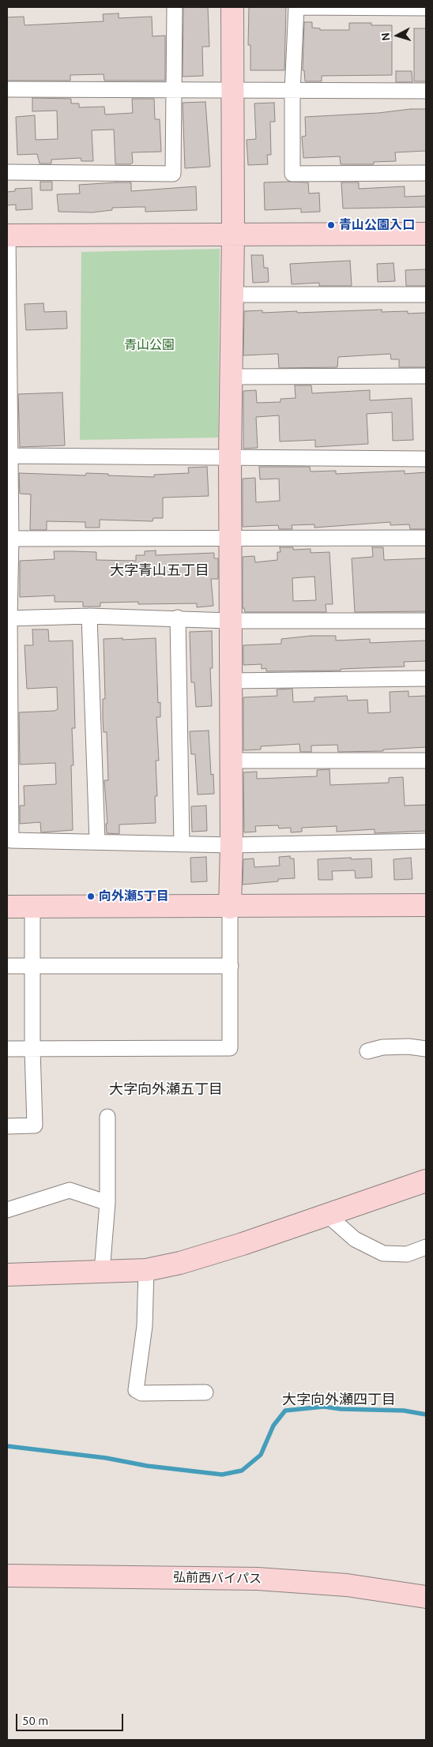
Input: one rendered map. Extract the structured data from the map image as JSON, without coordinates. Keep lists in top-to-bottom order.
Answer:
{
  "streets": {
    "street": ["弘前西バイパス"]
  },
  "districts": ["大字青山五丁目", "大字向外瀬五丁目", "大字向外瀬四丁目"],
  "parks": ["青山公園"],
  "places": ["青山公園入口", "向外瀬5丁目"],
  "scale_bar": "50 m",
  "north": "left"
}
